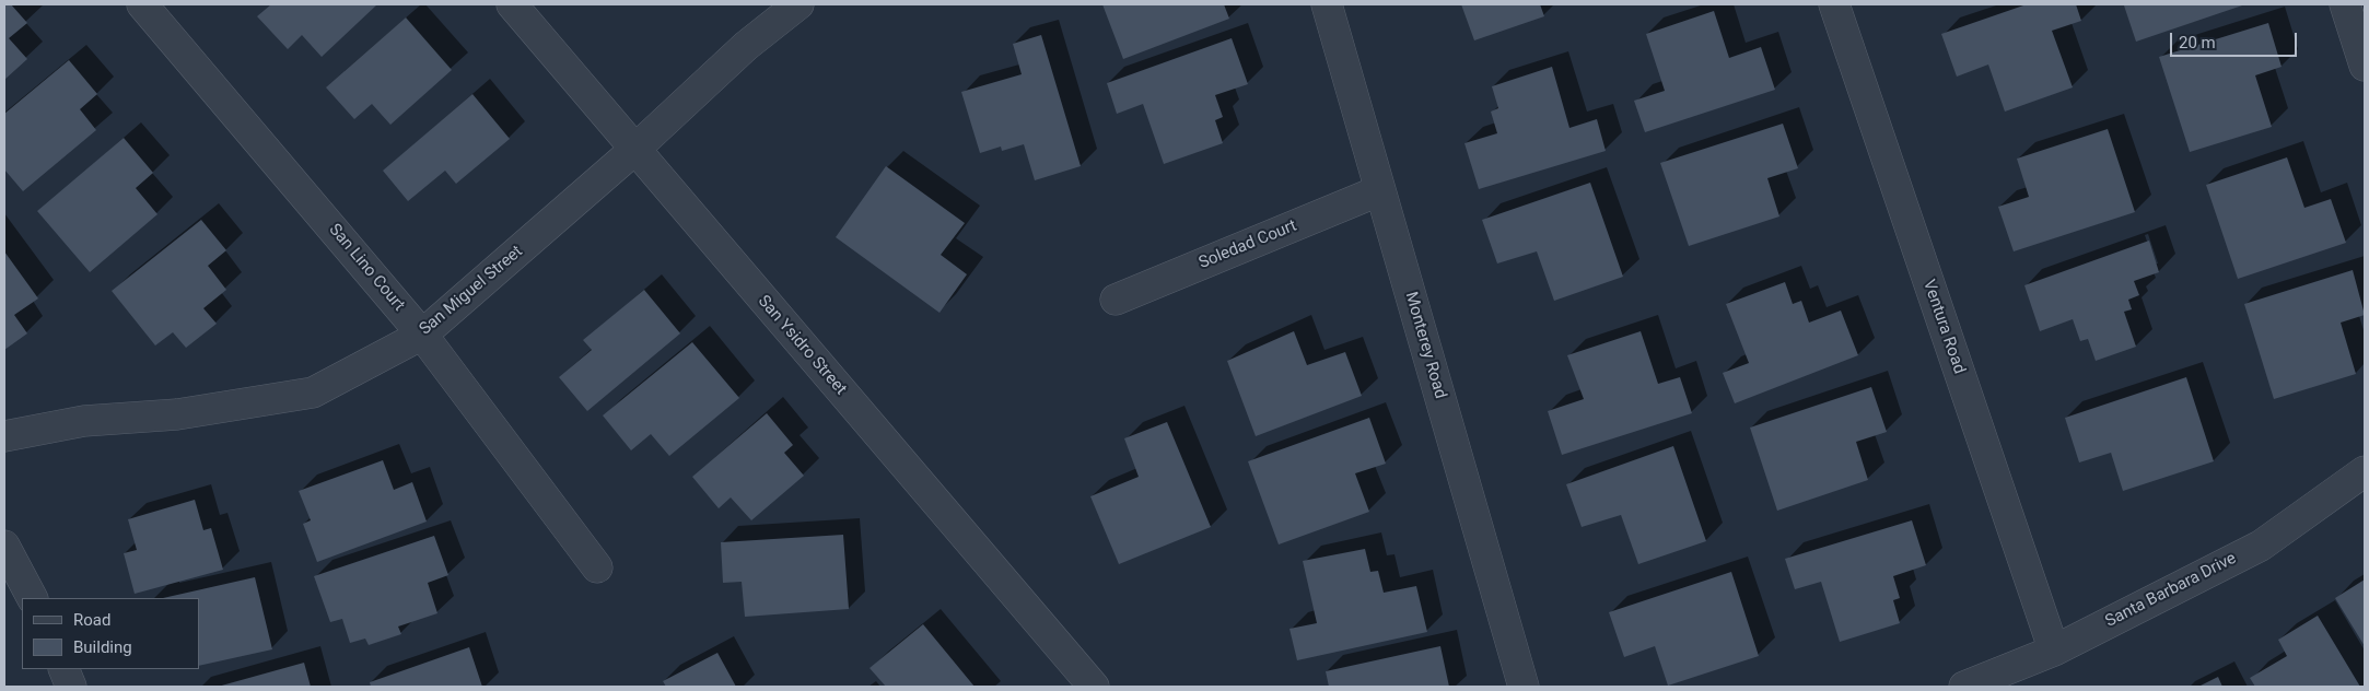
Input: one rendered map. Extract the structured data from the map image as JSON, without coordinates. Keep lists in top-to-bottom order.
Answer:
{
  "streets": {
    "street": [
      "Soledad Court",
      "San Lino Court",
      "San Miguel Street",
      "Ventura Road",
      "San Ysidro Street",
      "Monterey Road",
      "Santa Barbara Drive"
    ]
  },
  "crossings": [
    ["Soledad Court", "Monterey Road"],
    ["San Lino Court", "San Miguel Street"],
    ["San Miguel Street", "San Ysidro Street"],
    ["Ventura Road", "Santa Barbara Drive"]
  ],
  "legend": ["Road", "Building"],
  "scale_bar": "20 m"
}
